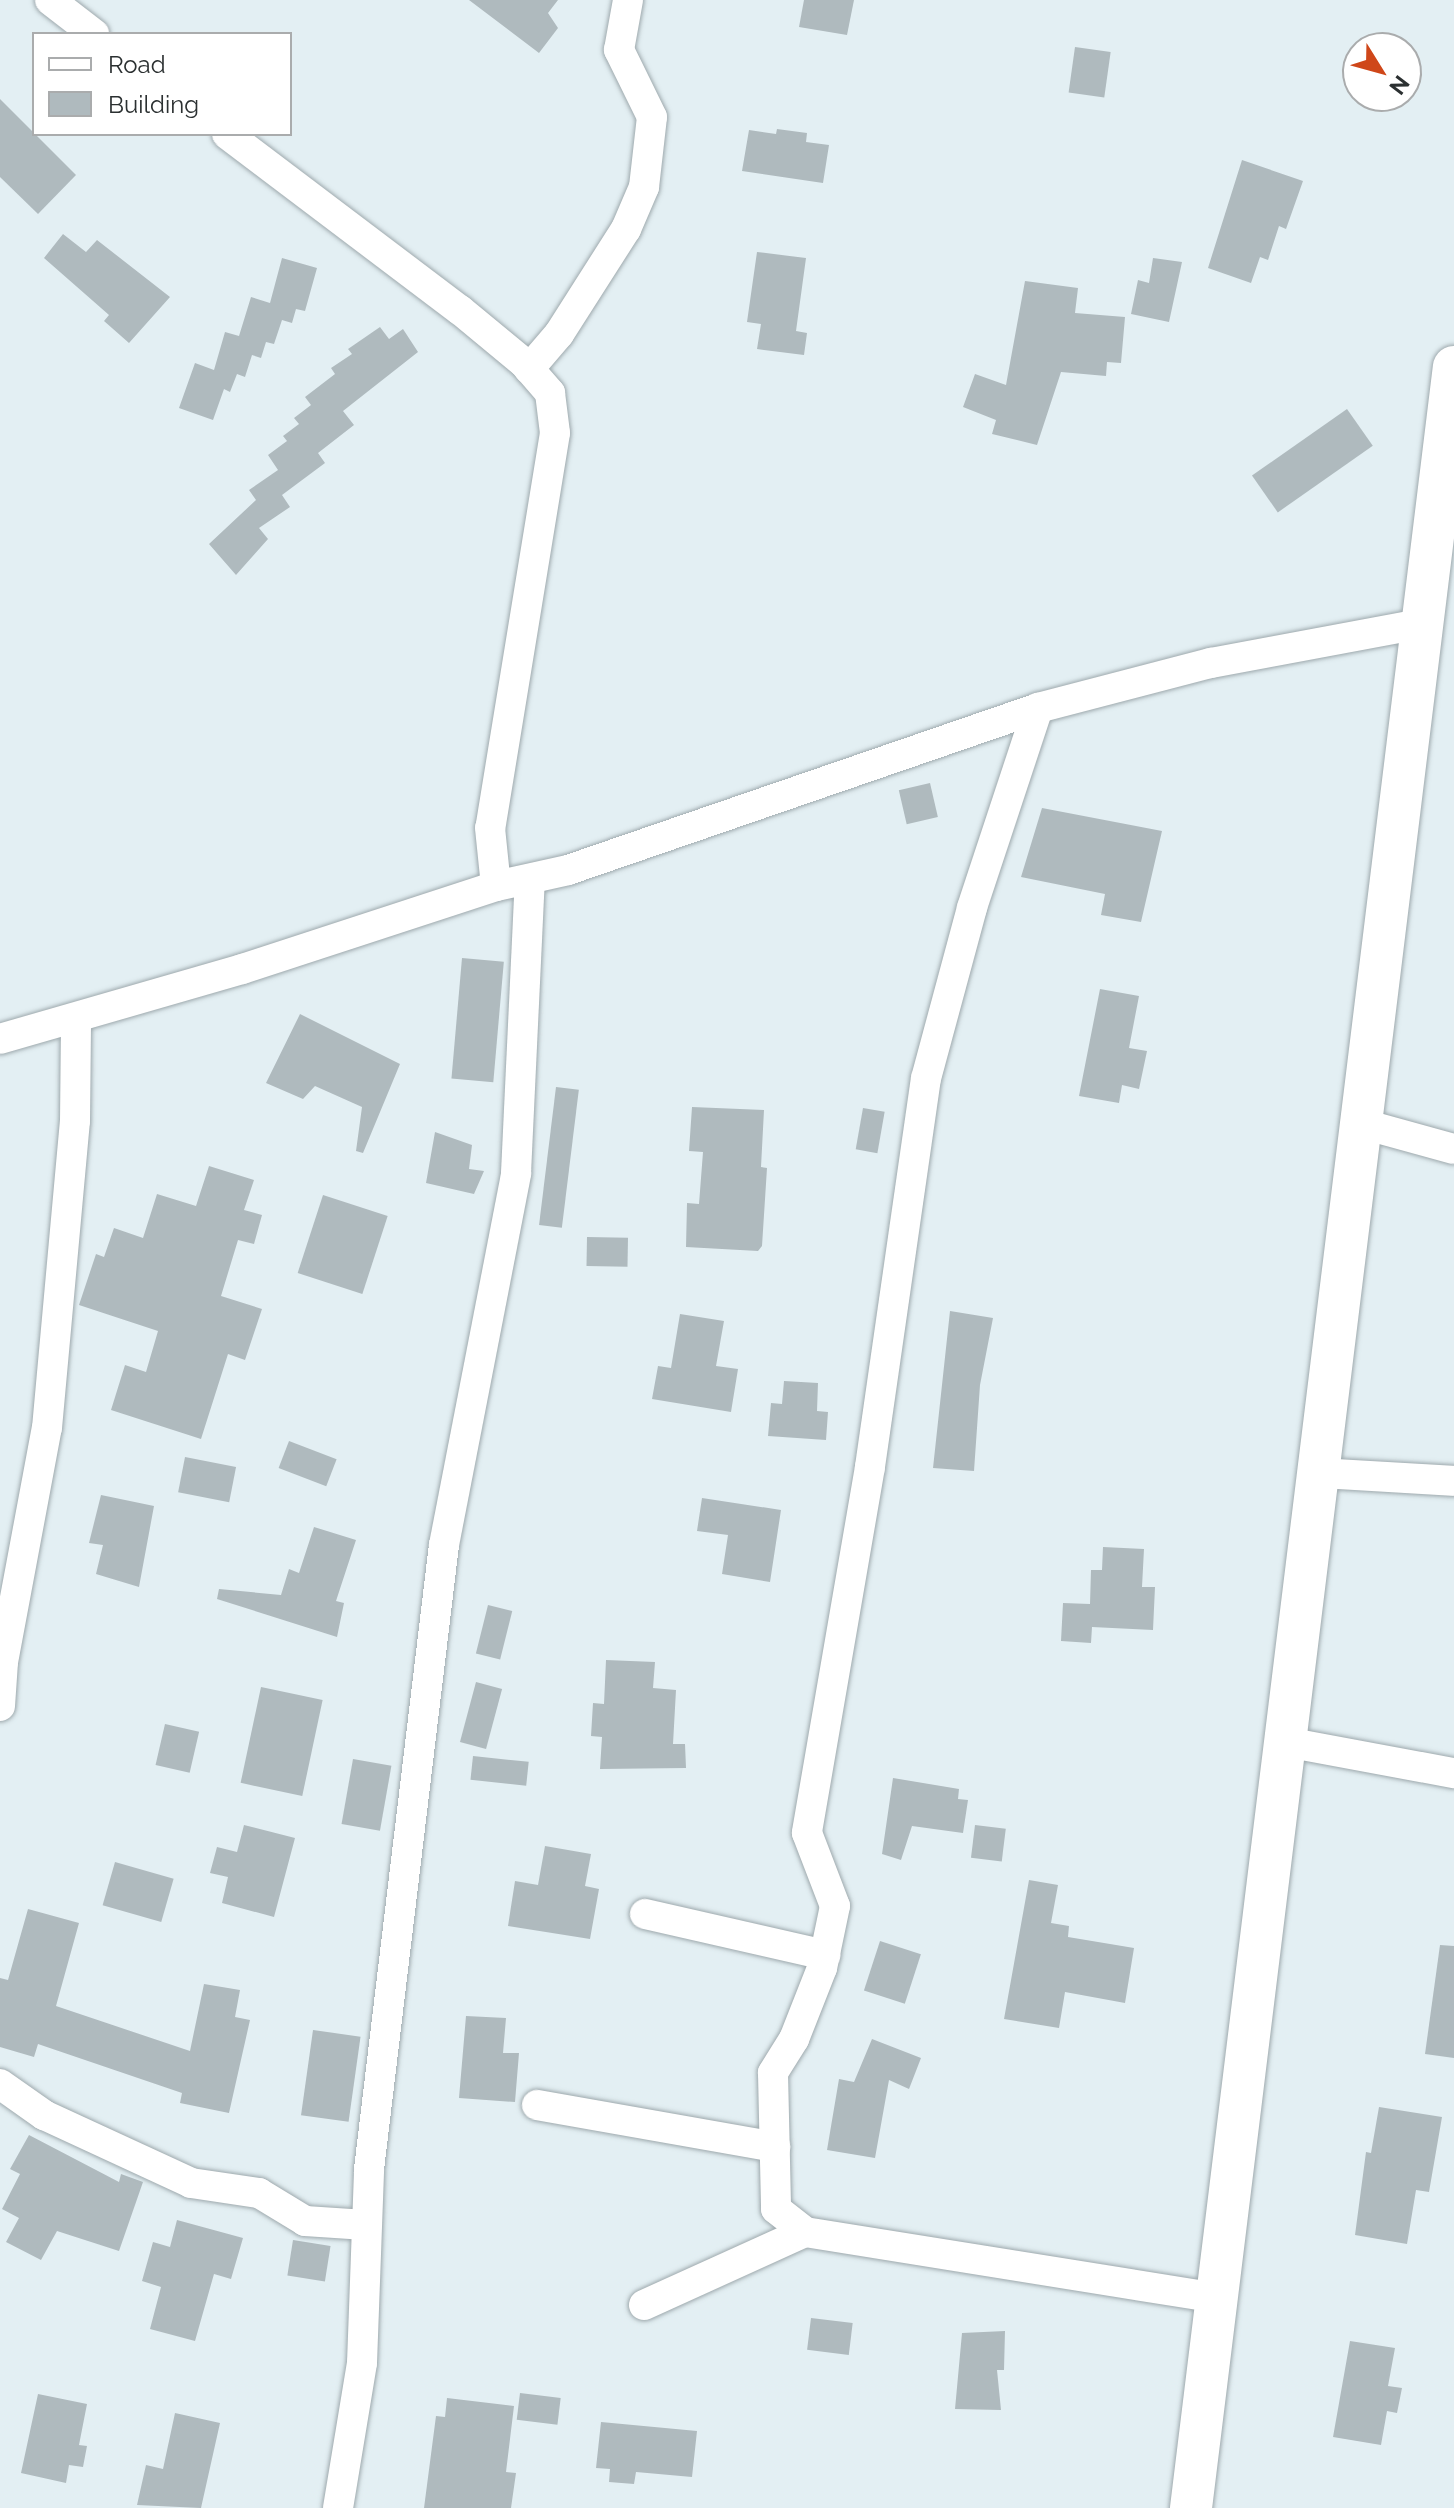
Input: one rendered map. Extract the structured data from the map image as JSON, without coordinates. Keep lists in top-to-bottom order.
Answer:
{
  "legend": ["Road", "Building"],
  "north": "bottom right"
}
